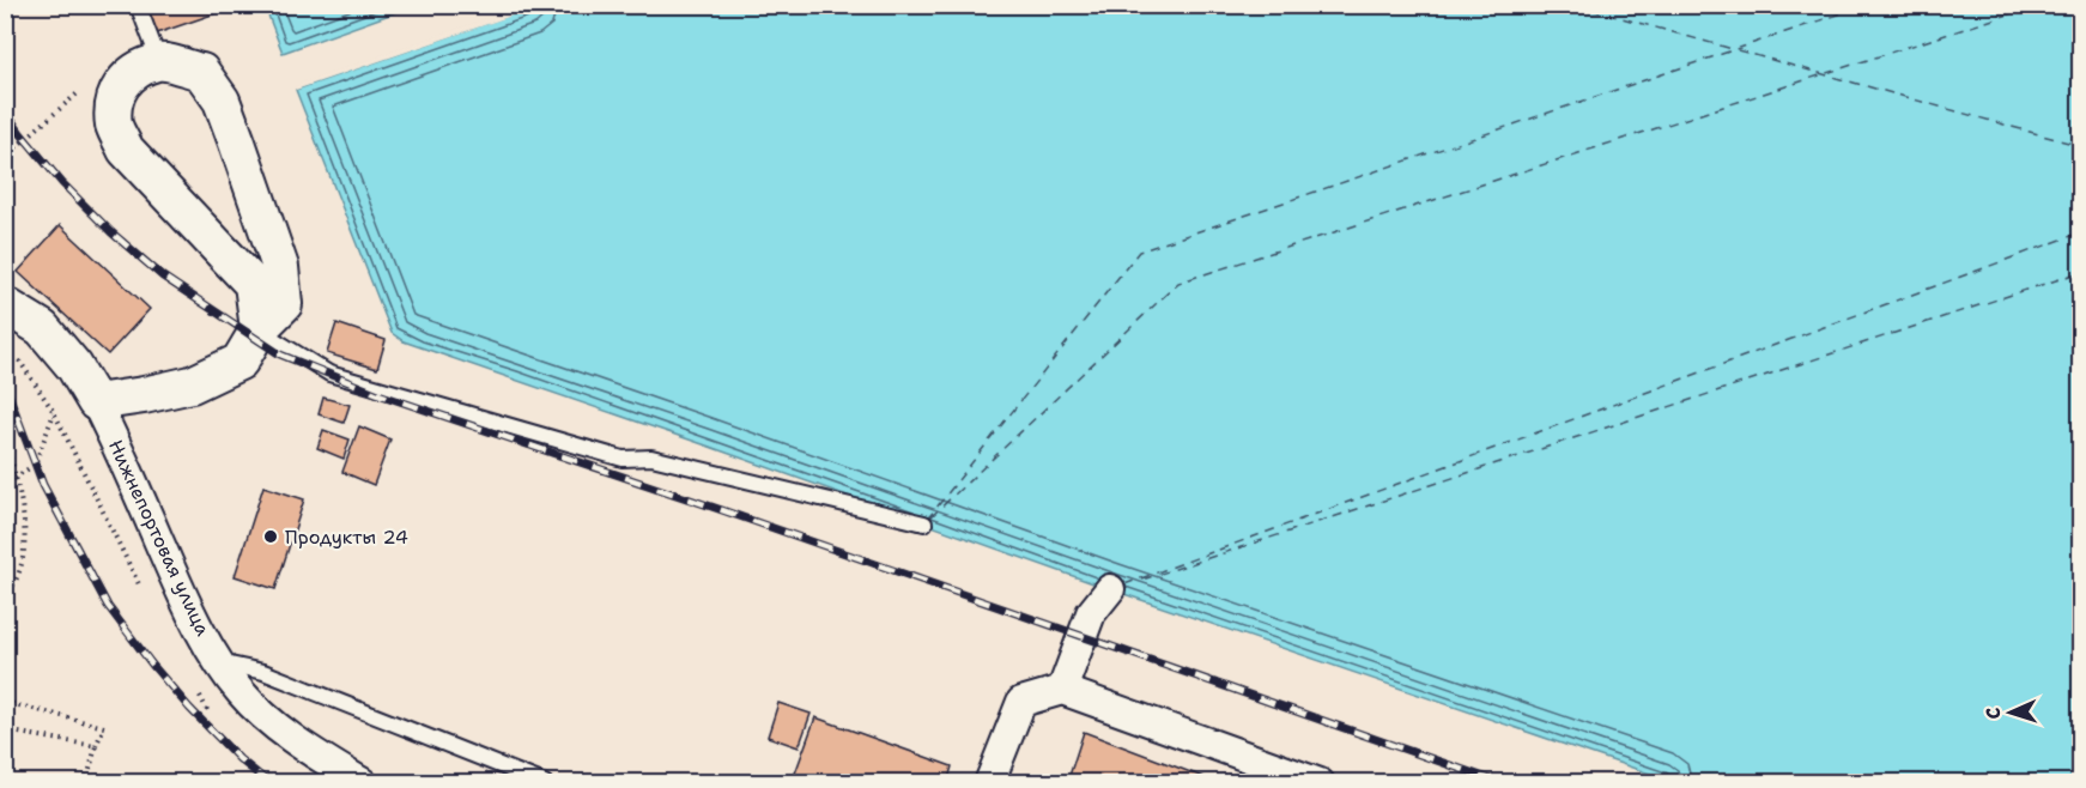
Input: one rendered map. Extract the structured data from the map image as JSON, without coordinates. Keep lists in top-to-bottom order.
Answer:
{
  "streets": {
    "street": ["Нижнепортовая улица"]
  },
  "places": ["Продукты 24"],
  "north": "left"
}
